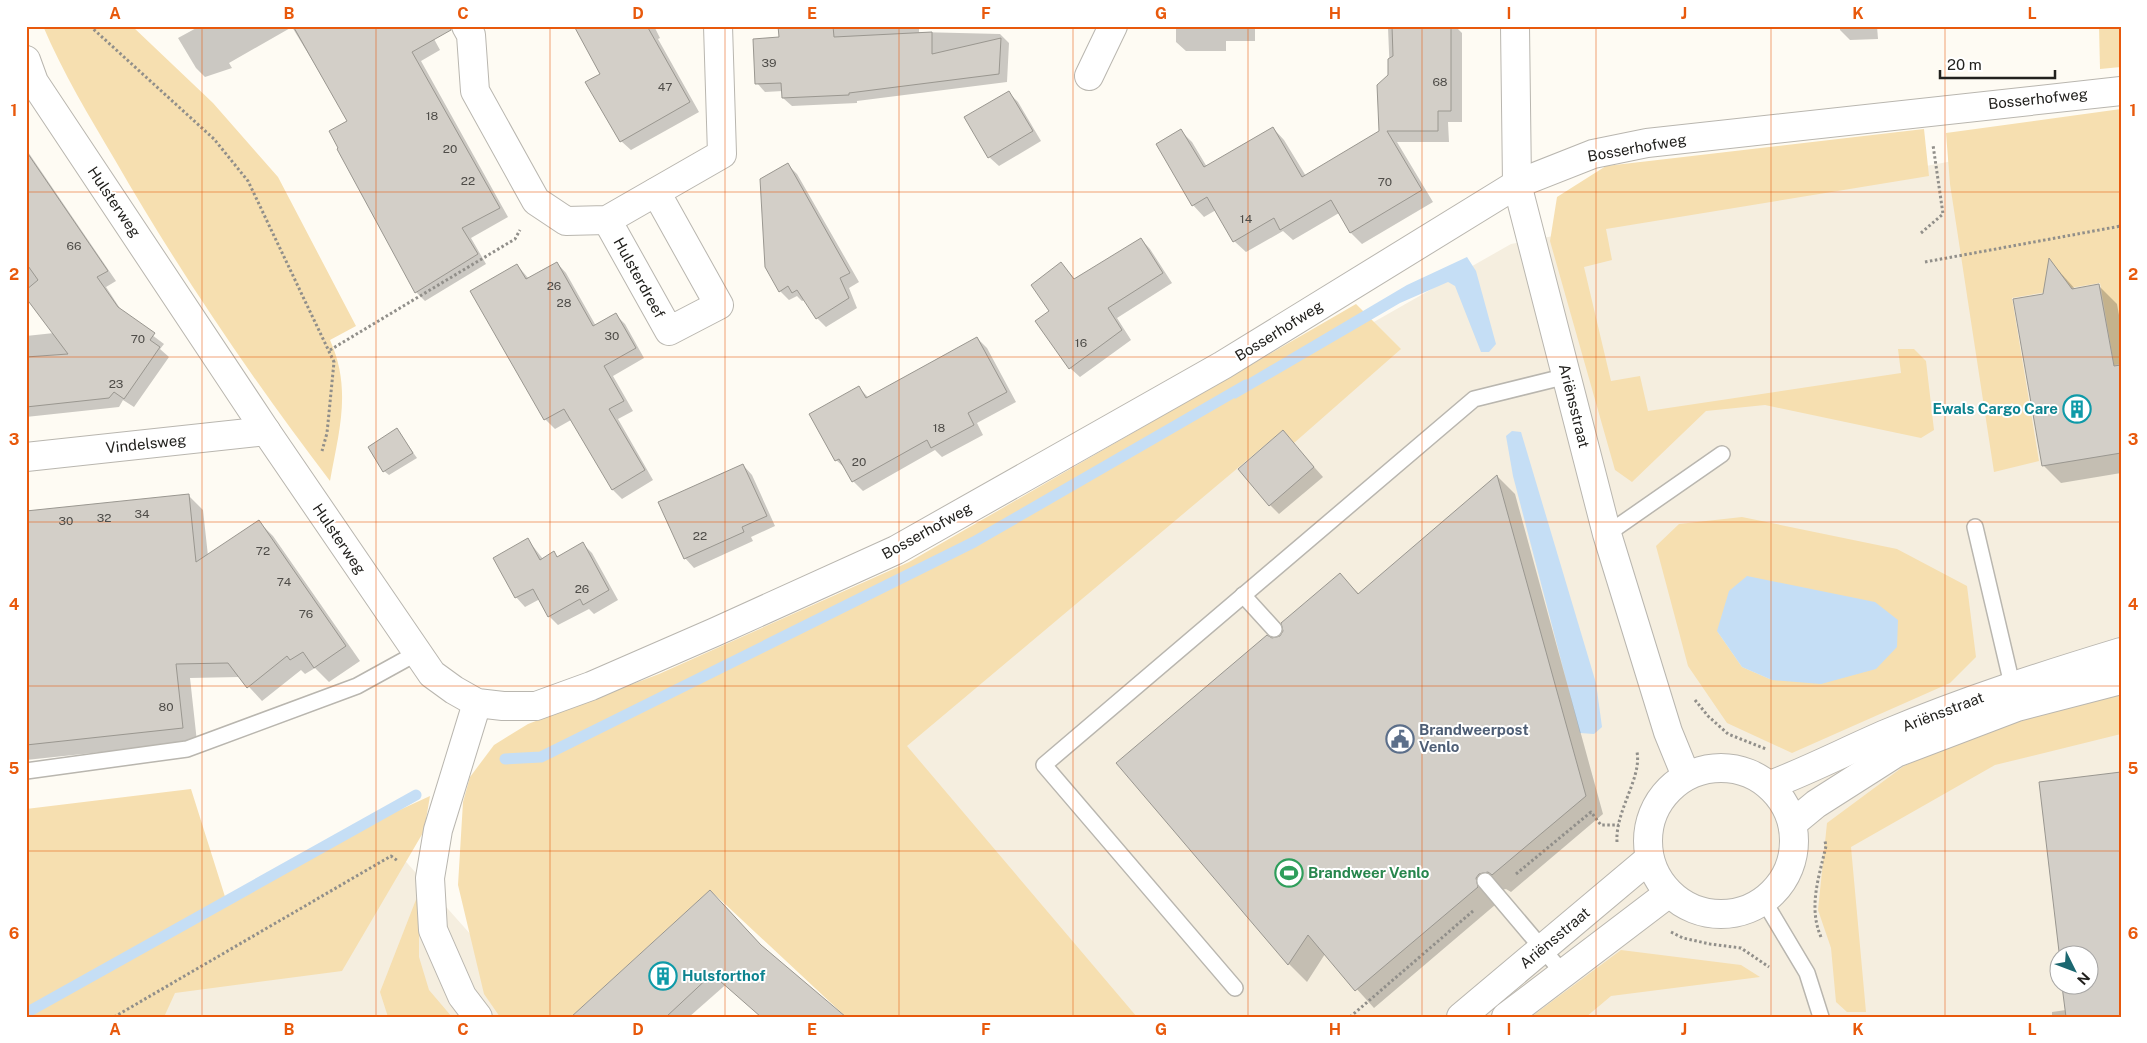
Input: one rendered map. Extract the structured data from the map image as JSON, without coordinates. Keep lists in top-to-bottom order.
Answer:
{
  "streets": {
    "street": [
      "Bosserhofweg",
      "Hulsterweg",
      "Hulsterdreef",
      "Ariënsstraat",
      "Vindelsweg"
    ]
  },
  "crossings": [
    ["Bosserhofweg", "Hulsterweg"],
    ["Bosserhofweg", "Ariënsstraat"],
    ["Hulsterweg", "Vindelsweg"]
  ],
  "places": {
    "building": ["Ewals Cargo Care", "Hulsforthof"],
    "public building": ["Brandweerpost Venlo"],
    "sports": ["Brandweer Venlo"]
  },
  "house_numbers": [
    "39",
    "68",
    "47",
    "18",
    "20",
    "22",
    "70",
    "14",
    "66",
    "26",
    "28",
    "30",
    "70",
    "16",
    "23",
    "18",
    "20",
    "34",
    "32",
    "30",
    "22",
    "72",
    "74",
    "26",
    "76",
    "80"
  ],
  "scale_bar": "20 m",
  "north": "bottom right",
  "grid": {
    "columns": [
      "A",
      "B",
      "C",
      "D",
      "E",
      "F",
      "G",
      "H",
      "I",
      "J",
      "K",
      "L"
    ],
    "rows": [
      "1",
      "2",
      "3",
      "4",
      "5",
      "6"
    ]
  }
}
